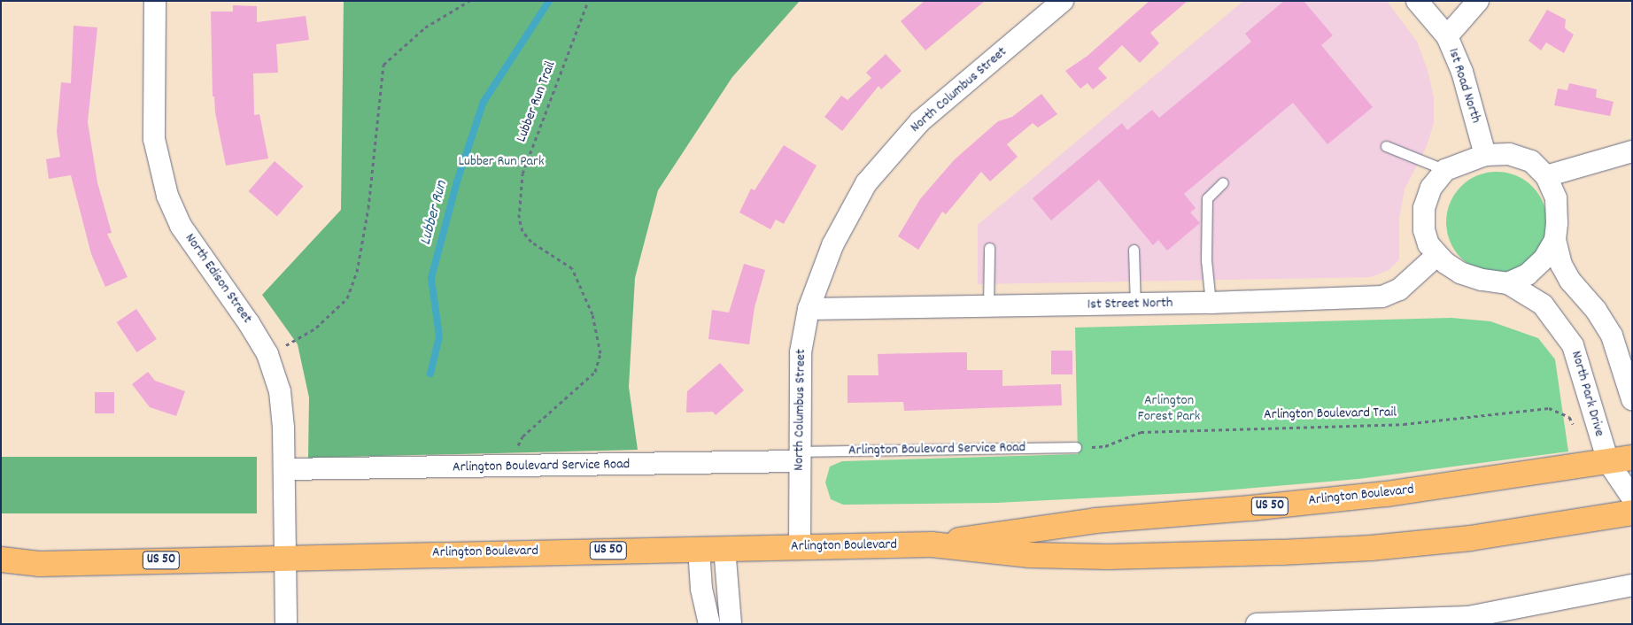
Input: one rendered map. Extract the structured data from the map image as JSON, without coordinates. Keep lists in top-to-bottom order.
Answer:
{
  "streets": {
    "highway": ["Arlington Boulevard", "US 50"],
    "street": [
      "1st Road North",
      "North Columbus Street",
      "North Edison Street",
      "1st Street North",
      "North Park Drive",
      "Arlington Boulevard Service Road"
    ],
    "path": ["Lubber Run Trail", "Arlington Boulevard Trail"]
  },
  "crossings": [
    ["1st Road North", "1st Street North"],
    ["1st Road North", "North Park Drive"],
    ["North Columbus Street", "1st Street North"],
    ["North Columbus Street", "Arlington Boulevard Service Road"],
    ["North Columbus Street", "Arlington Boulevard"],
    ["Lubber Run Trail", "Arlington Boulevard Service Road"],
    ["North Edison Street", "Arlington Boulevard Service Road"],
    ["North Edison Street", "Arlington Boulevard"],
    ["1st Street North", "North Park Drive"],
    ["North Park Drive", "Arlington Boulevard"],
    ["Arlington Boulevard Trail", "Arlington Boulevard Service Road"]
  ],
  "water": ["Lubber Run"],
  "parks": ["Lubber Run Park", "Arlington Forest Park"]
}
